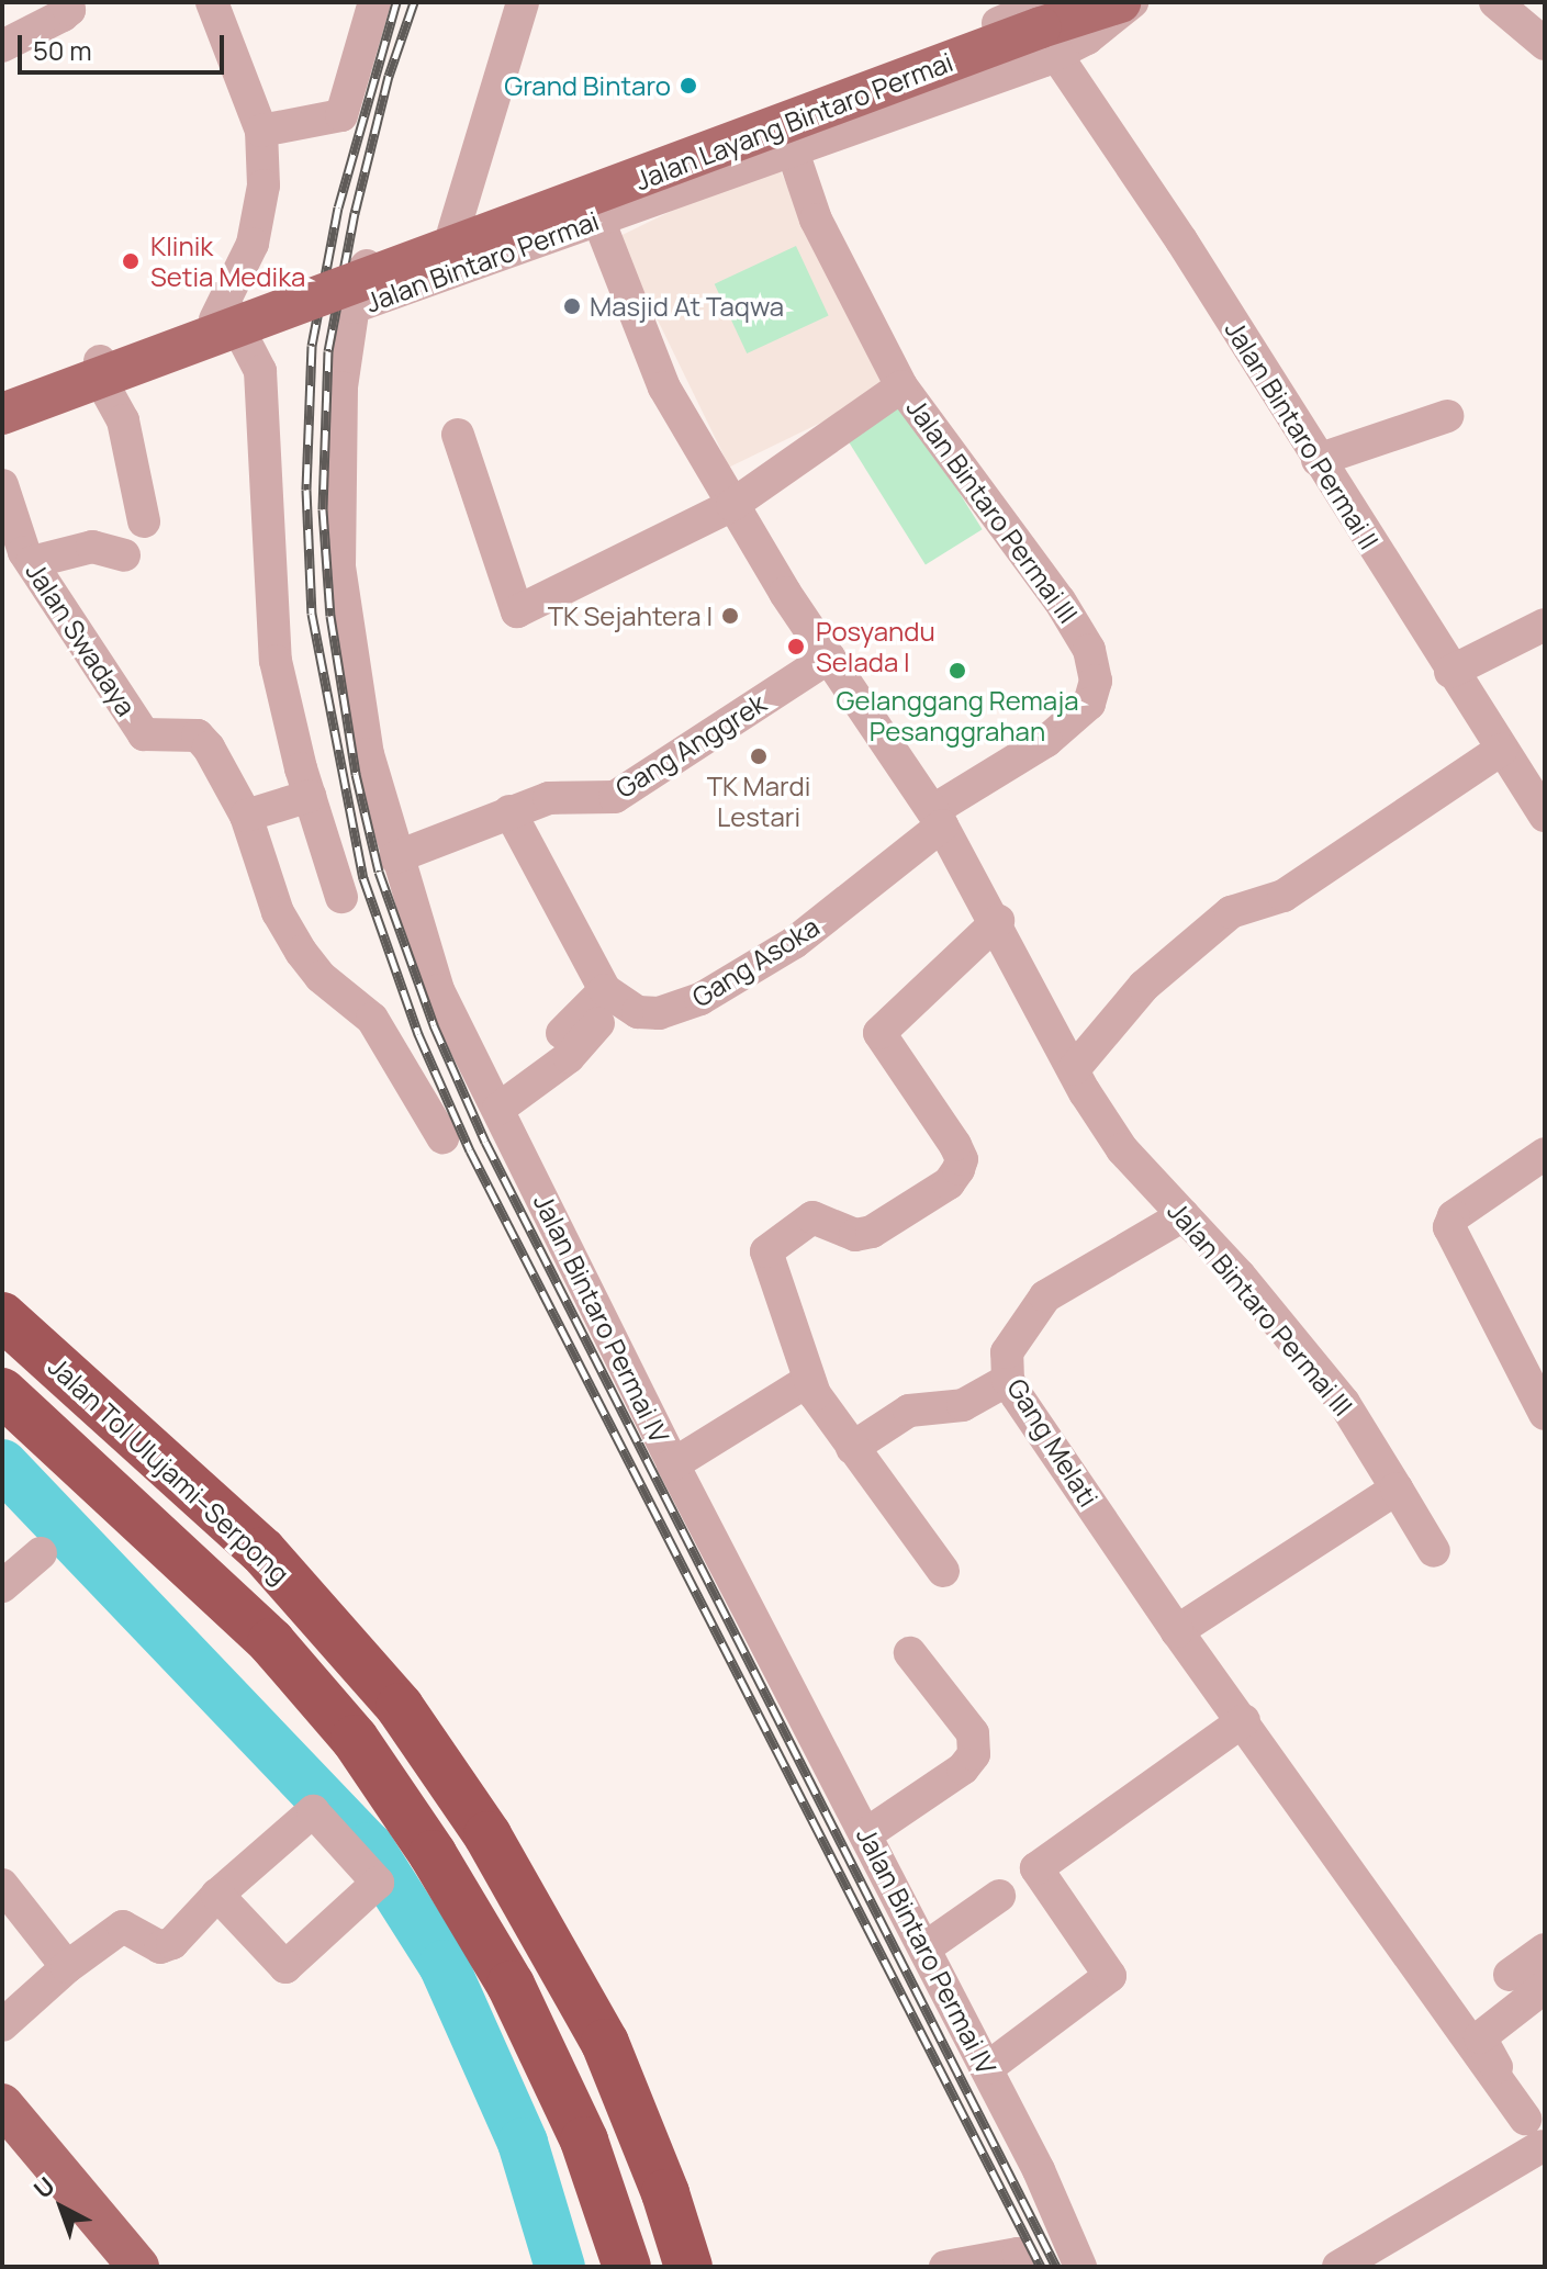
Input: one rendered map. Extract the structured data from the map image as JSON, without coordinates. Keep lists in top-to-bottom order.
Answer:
{
  "streets": {
    "highway": ["Jalan Tol Ulujami–Serpong"],
    "main road": ["Jalan Layang Bintaro Permai", "Jalan Bintaro Permai"],
    "street": [
      "Jalan Bintaro Permai II",
      "Jalan Bintaro Permai III",
      "Jalan Swadaya",
      "Gang Anggrek",
      "Gang Asoka",
      "Jalan Bintaro Permai IV",
      "Gang Melati"
    ]
  },
  "crossings": [
    ["Jalan Layang Bintaro Permai", "Jalan Bintaro Permai"],
    ["Jalan Layang Bintaro Permai", "Jalan Bintaro Permai II"],
    ["Jalan Bintaro Permai", "Jalan Bintaro Permai II"],
    ["Jalan Bintaro Permai", "Jalan Bintaro Permai III"],
    ["Jalan Bintaro Permai", "Jalan Bintaro Permai IV"],
    ["Jalan Bintaro Permai III", "Gang Anggrek"],
    ["Jalan Bintaro Permai III", "Gang Asoka"],
    ["Jalan Bintaro Permai III", "Gang Melati"],
    ["Gang Anggrek", "Jalan Bintaro Permai IV"]
  ],
  "places": [
    "Grand Bintaro",
    "Klinik Setia Medika",
    "Masjid At Taqwa",
    "TK Sejahtera I",
    "Posyandu Selada I",
    "Gelanggang Remaja Pesanggrahan",
    "TK Mardi Lestari"
  ],
  "scale_bar": "50 m",
  "north": "top left"
}
